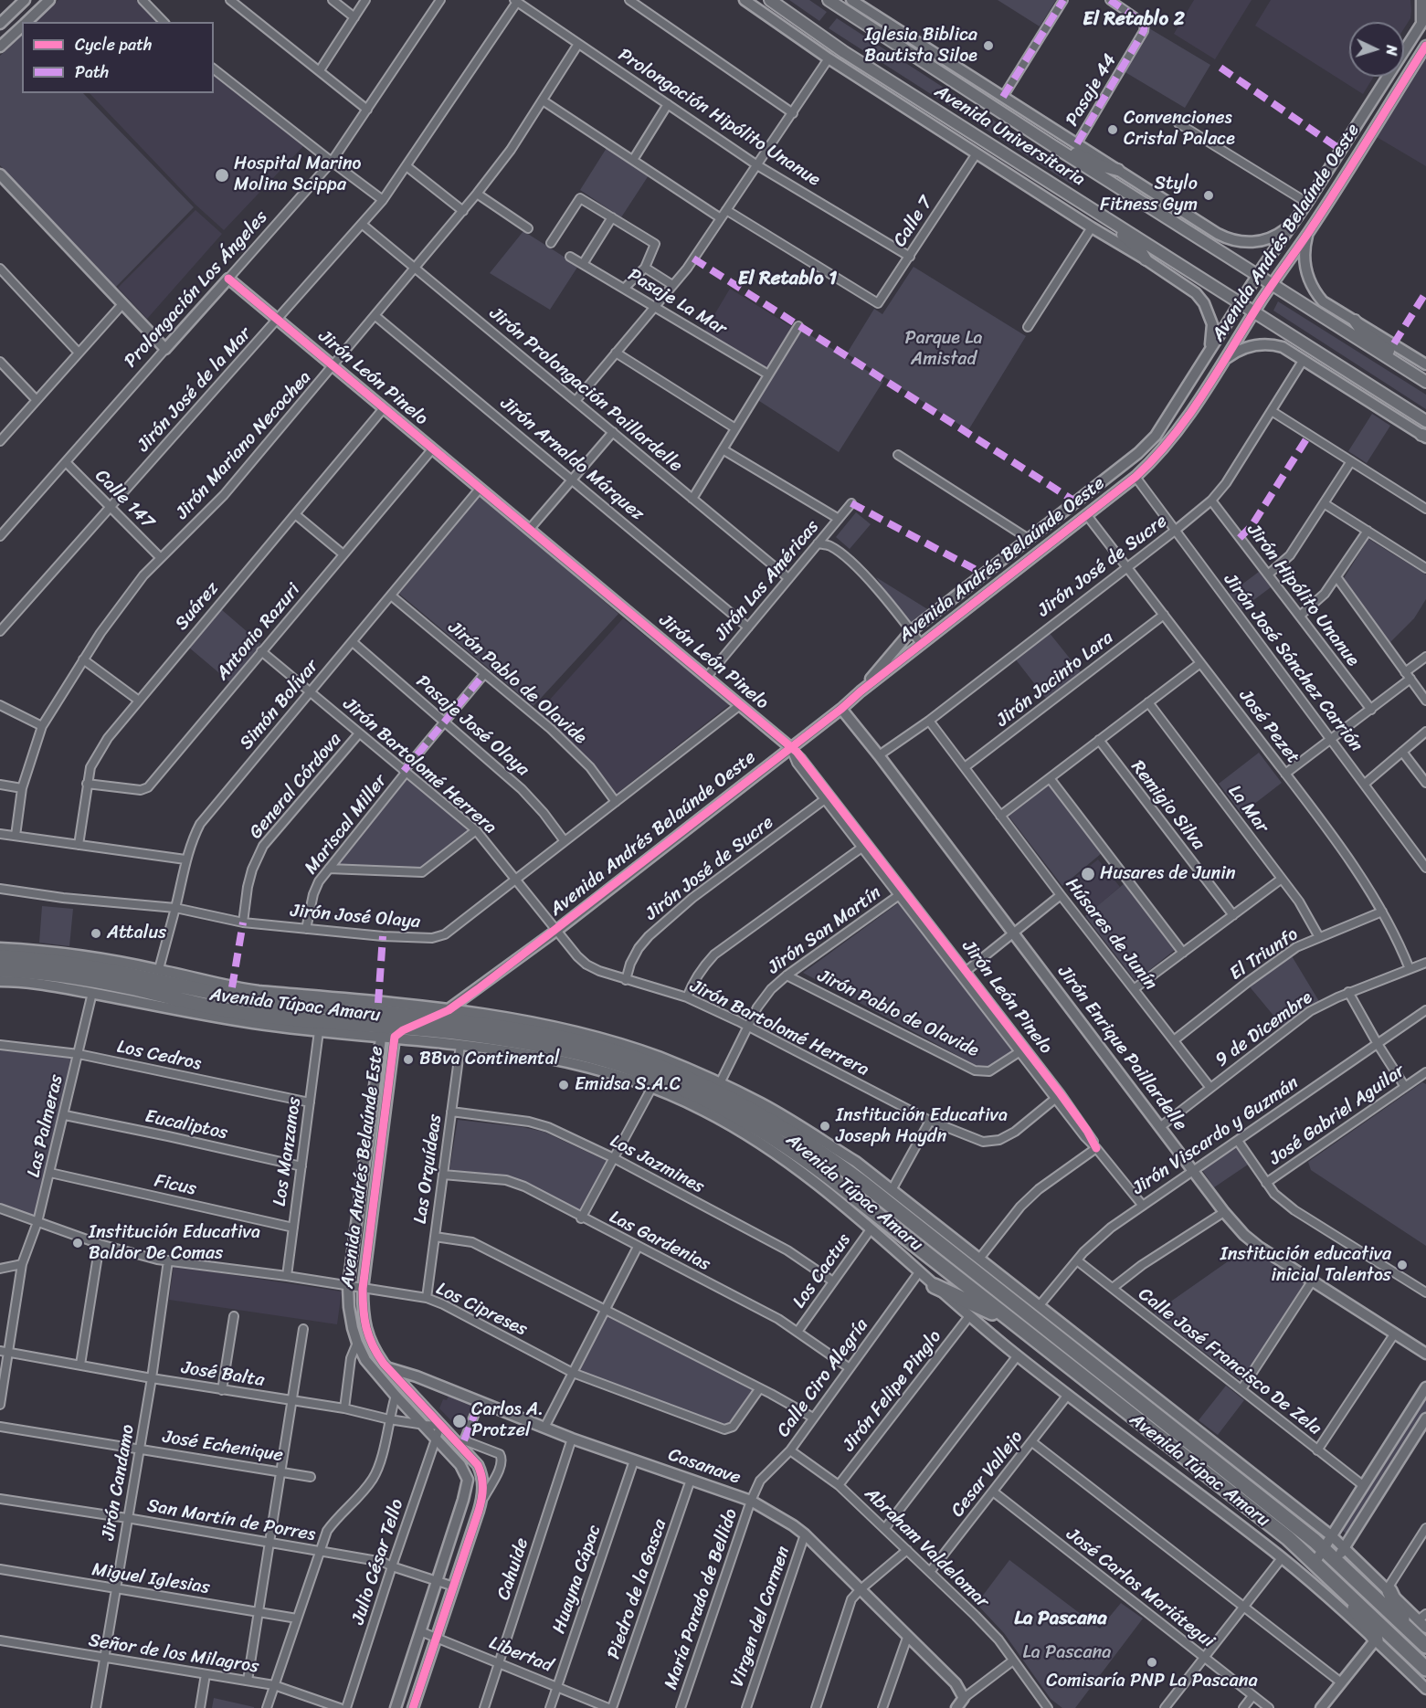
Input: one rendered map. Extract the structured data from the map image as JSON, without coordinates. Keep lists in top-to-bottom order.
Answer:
{
  "streets": {
    "highway": ["Avenida Túpac Amaru"],
    "main road": ["Avenida Universitaria"],
    "street": [
      "Pasaje 44",
      "Prolongación Hipólito Unanue",
      "Calle 7",
      "Avenida Andrés Belaúnde Oeste",
      "Prolongación Los Ángeles",
      "Pasaje La Mar",
      "Jirón León Pinelo",
      "Jirón José de la Mar",
      "Jirón Prolongación Paillardelle",
      "Jirón Mariano Necochea",
      "Jirón Arnaldo Márquez",
      "Calle 147",
      "Jirón José de Sucre",
      "Jirón Las Américas",
      "Jirón Hipólito Unanue",
      "Suárez",
      "Antonio Razuri",
      "Jirón José Sánchez Carrión",
      "Jirón Jacinto Lara",
      "Jirón Pablo de Olavide",
      "Simón Bolívar",
      "Pasaje José Olaya",
      "José Pezet",
      "Jirón Bartolomé Herrera",
      "General Córdova",
      "Remigio Silva",
      "La Mar",
      "Mariscal Miller",
      "Jirón José Olaya",
      "Jirón San Martín",
      "Húsares de Junín",
      "El Triunfo",
      "9 de Dicembre",
      "Jirón Enrique Paillardelle",
      "Los Cedros",
      "José Gabriel Aguilar",
      "Eucaliptos",
      "Las Palmeras",
      "Jirón Viscardo y Guzmán",
      "Los Manzanos",
      "Los Jazmines",
      "Avenida Andrés Belaúnde Este",
      "Las Orquídeas",
      "Ficus",
      "Las Gardenias",
      "Los Cactus",
      "Los Cipreses",
      "Calle José Francisco De Zela",
      "José Balta",
      "Calle Ciro Alegría",
      "Jirón Felipe Pinglo",
      "José Echenique",
      "Casanave",
      "Cesar Vallejo",
      "Jirón Candamo",
      "San Martín de Porres",
      "Abraham Valdelomar",
      "Julio César Tello",
      "Cahuide",
      "Miguel Iglesias",
      "Huayna Cápac",
      "José Carlos Mariátegui",
      "Piedro de la Gasca",
      "María Parado de Bellido",
      "Virgen del Carmen",
      "Señor de los Milagros",
      "Libertad"
    ]
  },
  "crossings": [
    ["Pasaje 44", "Avenida Universitaria"],
    ["Prolongación Hipólito Unanue", "Calle 7"],
    ["Prolongación Hipólito Unanue", "Jirón José de la Mar"],
    ["Prolongación Hipólito Unanue", "Jirón Mariano Necochea"],
    ["Avenida Universitaria", "Calle 7"],
    ["Avenida Universitaria", "Avenida Andrés Belaúnde Oeste"],
    ["Avenida Andrés Belaúnde Oeste", "Jirón León Pinelo"],
    ["Avenida Andrés Belaúnde Oeste", "Jirón José Sánchez Carrión"],
    ["Avenida Andrés Belaúnde Oeste", "José Pezet"],
    ["Avenida Andrés Belaúnde Oeste", "Jirón Bartolomé Herrera"],
    ["Avenida Andrés Belaúnde Oeste", "Avenida Túpac Amaru"],
    ["Avenida Andrés Belaúnde Oeste", "Jirón Enrique Paillardelle"],
    ["Prolongación Los Ángeles", "Jirón León Pinelo"],
    ["Prolongación Los Ángeles", "Calle 147"],
    ["Jirón León Pinelo", "Jirón José de la Mar"],
    ["Jirón León Pinelo", "Jirón Mariano Necochea"],
    ["Jirón León Pinelo", "Jirón José de Sucre"],
    ["Jirón León Pinelo", "Jirón Las Américas"],
    ["Jirón León Pinelo", "Suárez"],
    ["Jirón León Pinelo", "Antonio Razuri"],
    ["Jirón León Pinelo", "Jirón Pablo de Olavide"],
    ["Jirón León Pinelo", "Simón Bolívar"],
    ["Jirón León Pinelo", "Jirón Bartolomé Herrera"],
    ["Jirón León Pinelo", "Jirón José Olaya"],
    ["Jirón León Pinelo", "Jirón San Martín"],
    ["Jirón León Pinelo", "Jirón Viscardo y Guzmán"],
    ["Jirón José de la Mar", "Jirón Prolongación Paillardelle"],
    ["Jirón José de la Mar", "Calle 147"],
    ["Jirón Prolongación Paillardelle", "Jirón Mariano Necochea"],
    ["Jirón Prolongación Paillardelle", "Jirón Las Américas"],
    ["Jirón Mariano Necochea", "Jirón Arnaldo Márquez"],
    ["Jirón Mariano Necochea", "Calle 147"],
    ["Jirón Arnaldo Márquez", "Jirón Las Américas"],
    ["Jirón José de Sucre", "Jirón Hipólito Unanue"],
    ["Jirón José de Sucre", "Jirón José Sánchez Carrión"],
    ["Jirón José de Sucre", "José Pezet"],
    ["Jirón José de Sucre", "Jirón Bartolomé Herrera"],
    ["Jirón José de Sucre", "Húsares de Junín"],
    ["Jirón José de Sucre", "Jirón Enrique Paillardelle"],
    ["Suárez", "Antonio Razuri"],
    ["Antonio Razuri", "Jirón Bartolomé Herrera"],
    ["Jirón Jacinto Lara", "José Pezet"],
    ["Jirón Jacinto Lara", "Húsares de Junín"],
    ["Jirón Pablo de Olavide", "Simón Bolívar"],
    ["Jirón Pablo de Olavide", "Mariscal Miller"],
    ["Jirón Pablo de Olavide", "Jirón José Olaya"],
    ["Jirón Pablo de Olavide", "Jirón San Martín"],
    ["Simón Bolívar", "Pasaje José Olaya"],
    ["Simón Bolívar", "Jirón Bartolomé Herrera"],
    ["Simón Bolívar", "Jirón José Olaya"],
    ["Simón Bolívar", "Avenida Túpac Amaru"],
    ["Pasaje José Olaya", "Mariscal Miller"],
    ["Pasaje José Olaya", "Jirón José Olaya"],
    ["José Pezet", "El Triunfo"],
    ["José Pezet", "9 de Dicembre"],
    ["Jirón Bartolomé Herrera", "General Córdova"],
    ["Jirón Bartolomé Herrera", "Mariscal Miller"],
    ["Jirón Bartolomé Herrera", "Jirón José Olaya"],
    ["Jirón Bartolomé Herrera", "Jirón San Martín"],
    ["General Córdova", "Jirón José Olaya"],
    ["La Mar", "El Triunfo"],
    ["Mariscal Miller", "Jirón José Olaya"],
    ["Jirón San Martín", "Avenida Túpac Amaru"],
    ["Húsares de Junín", "El Triunfo"],
    ["Húsares de Junín", "9 de Dicembre"],
    ["Avenida Túpac Amaru", "Las Palmeras"],
    ["Avenida Túpac Amaru", "Jirón Viscardo y Guzmán"],
    ["Avenida Túpac Amaru", "Los Manzanos"],
    ["Avenida Túpac Amaru", "Avenida Andrés Belaúnde Este"],
    ["Avenida Túpac Amaru", "Las Orquídeas"],
    ["Avenida Túpac Amaru", "Los Cactus"],
    ["Avenida Túpac Amaru", "Calle Ciro Alegría"],
    ["Avenida Túpac Amaru", "Jirón Felipe Pinglo"],
    ["Avenida Túpac Amaru", "Cesar Vallejo"],
    ["9 de Dicembre", "Jirón Enrique Paillardelle"],
    ["Jirón Enrique Paillardelle", "Jirón Viscardo y Guzmán"],
    ["Los Cedros", "Las Palmeras"],
    ["Los Cedros", "Los Manzanos"],
    ["Eucaliptos", "Las Palmeras"],
    ["Eucaliptos", "Los Manzanos"],
    ["Las Palmeras", "Ficus"],
    ["Las Palmeras", "Los Cipreses"],
    ["Las Palmeras", "José Balta"],
    ["Jirón Viscardo y Guzmán", "Calle José Francisco De Zela"],
    ["Los Manzanos", "Ficus"],
    ["Los Manzanos", "Los Cipreses"],
    ["Los Jazmines", "Las Orquídeas"],
    ["Los Jazmines", "Los Cactus"],
    ["Avenida Andrés Belaúnde Este", "Los Cipreses"],
    ["Avenida Andrés Belaúnde Este", "José Balta"],
    ["Avenida Andrés Belaúnde Este", "Casanave"],
    ["Avenida Andrés Belaúnde Este", "San Martín de Porres"],
    ["Avenida Andrés Belaúnde Este", "Julio César Tello"],
    ["Avenida Andrés Belaúnde Este", "Libertad"],
    ["Las Orquídeas", "Las Gardenias"],
    ["Las Orquídeas", "Los Cipreses"],
    ["Las Gardenias", "Los Cactus"],
    ["Las Gardenias", "Calle Ciro Alegría"],
    ["Los Cipreses", "Jirón Candamo"],
    ["José Balta", "Jirón Candamo"],
    ["José Balta", "Julio César Tello"],
    ["Calle Ciro Alegría", "Casanave"],
    ["Calle Ciro Alegría", "Abraham Valdelomar"],
    ["Calle Ciro Alegría", "María Parado de Bellido"],
    ["Jirón Felipe Pinglo", "Abraham Valdelomar"],
    ["José Echenique", "Jirón Candamo"],
    ["Casanave", "Cahuide"],
    ["Casanave", "Huayna Cápac"],
    ["Casanave", "Piedro de la Gasca"],
    ["Casanave", "María Parado de Bellido"],
    ["Casanave", "Virgen del Carmen"],
    ["Cesar Vallejo", "Abraham Valdelomar"],
    ["Cesar Vallejo", "José Carlos Mariátegui"],
    ["Jirón Candamo", "San Martín de Porres"],
    ["Jirón Candamo", "Miguel Iglesias"],
    ["Jirón Candamo", "Señor de los Milagros"],
    ["San Martín de Porres", "Julio César Tello"],
    ["Cahuide", "Libertad"],
    ["Huayna Cápac", "Libertad"],
    ["Piedro de la Gasca", "Libertad"]
  ],
  "districts": ["El Retablo 2", "El Retablo 1", "La Pascana"],
  "parks": ["Parque La Amistad", "La Pascana"],
  "places": [
    "Iglesia Biblica Bautista Siloe",
    "Convenciones Cristal Palace",
    "Hospital Marino Molina Scippa",
    "Stylo Fitness Gym",
    "Husares de Junin",
    "Attalus",
    "BBva Continental",
    "Emidsa S.A.C",
    "Institución Educativa Joseph Haydn",
    "Institución Educativa Baldor De Comas",
    "Institución educativa inicial Talentos",
    "Carlos A. Protzel",
    "Comisaría PNP La Pascana"
  ],
  "legend": ["Cycle path", "Path"],
  "north": "right"
}
